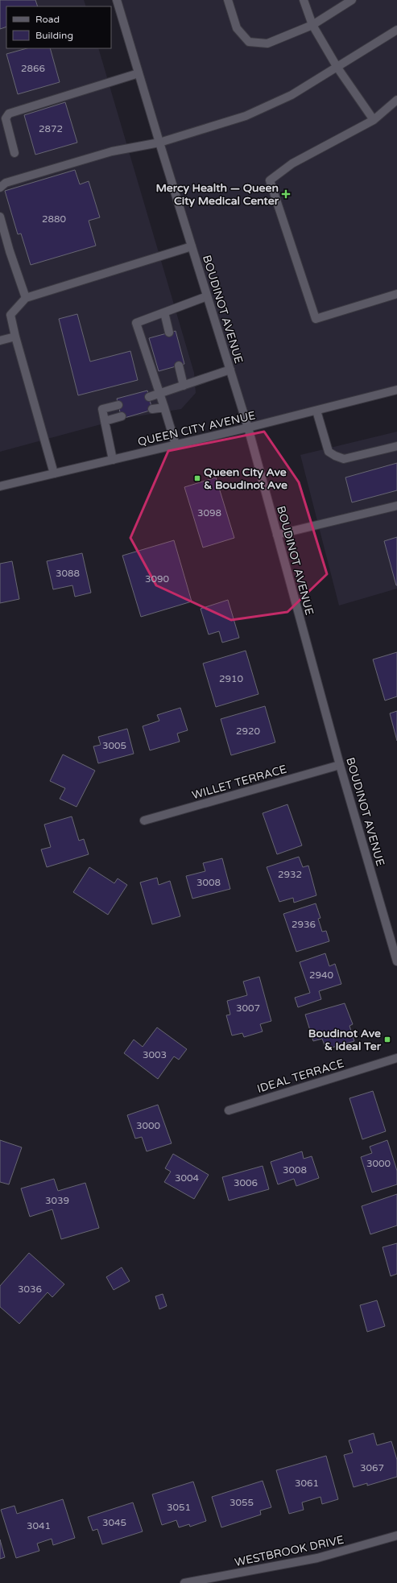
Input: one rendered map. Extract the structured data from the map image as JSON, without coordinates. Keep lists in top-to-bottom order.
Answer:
{
  "streets": {
    "street": [
      "BOUDINOT AVENUE",
      "QUEEN CITY AVENUE",
      "WILLET TERRACE",
      "IDEAL TERRACE",
      "WESTBROOK DRIVE"
    ]
  },
  "crossings": [
    ["BOUDINOT AVENUE", "QUEEN CITY AVENUE"],
    ["BOUDINOT AVENUE", "WILLET TERRACE"]
  ],
  "places": {
    "health": ["Mercy Health — Queen City Medical Center"],
    "transit": ["Queen City Ave & Boudinot Ave", "Boudinot Ave & Ideal Ter"]
  },
  "house_numbers": [
    "2866",
    "2872",
    "2880",
    "3098",
    "3088",
    "3090",
    "2910",
    "2920",
    "3005",
    "2932",
    "3008",
    "2936",
    "2940",
    "3007",
    "3003",
    "3000",
    "3000",
    "3008",
    "3004",
    "3006",
    "3039",
    "3036",
    "3067",
    "3061",
    "3055",
    "3051",
    "3045",
    "3041"
  ],
  "legend": ["Road", "Building"]
}
